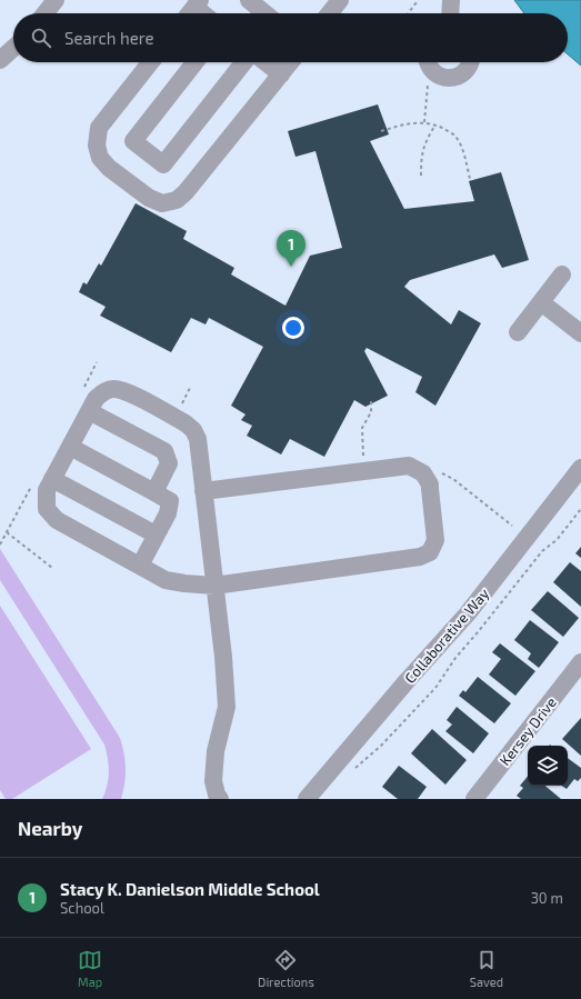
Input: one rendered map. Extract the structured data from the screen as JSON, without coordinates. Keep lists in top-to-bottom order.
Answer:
{
  "streets": {
    "street": ["Collaborative Way", "Kersey Drive"]
  },
  "page": {
    "search": "Search here",
    "pins": "1",
    "heading": "Nearby",
    "list": [
      {
        "mark": "1",
        "name": "Stacy K. Danielson Middle School",
        "note": "School",
        "value": "30 m"
      }
    ],
    "nav": ["Map", "Directions", "Saved"]
  }
}
